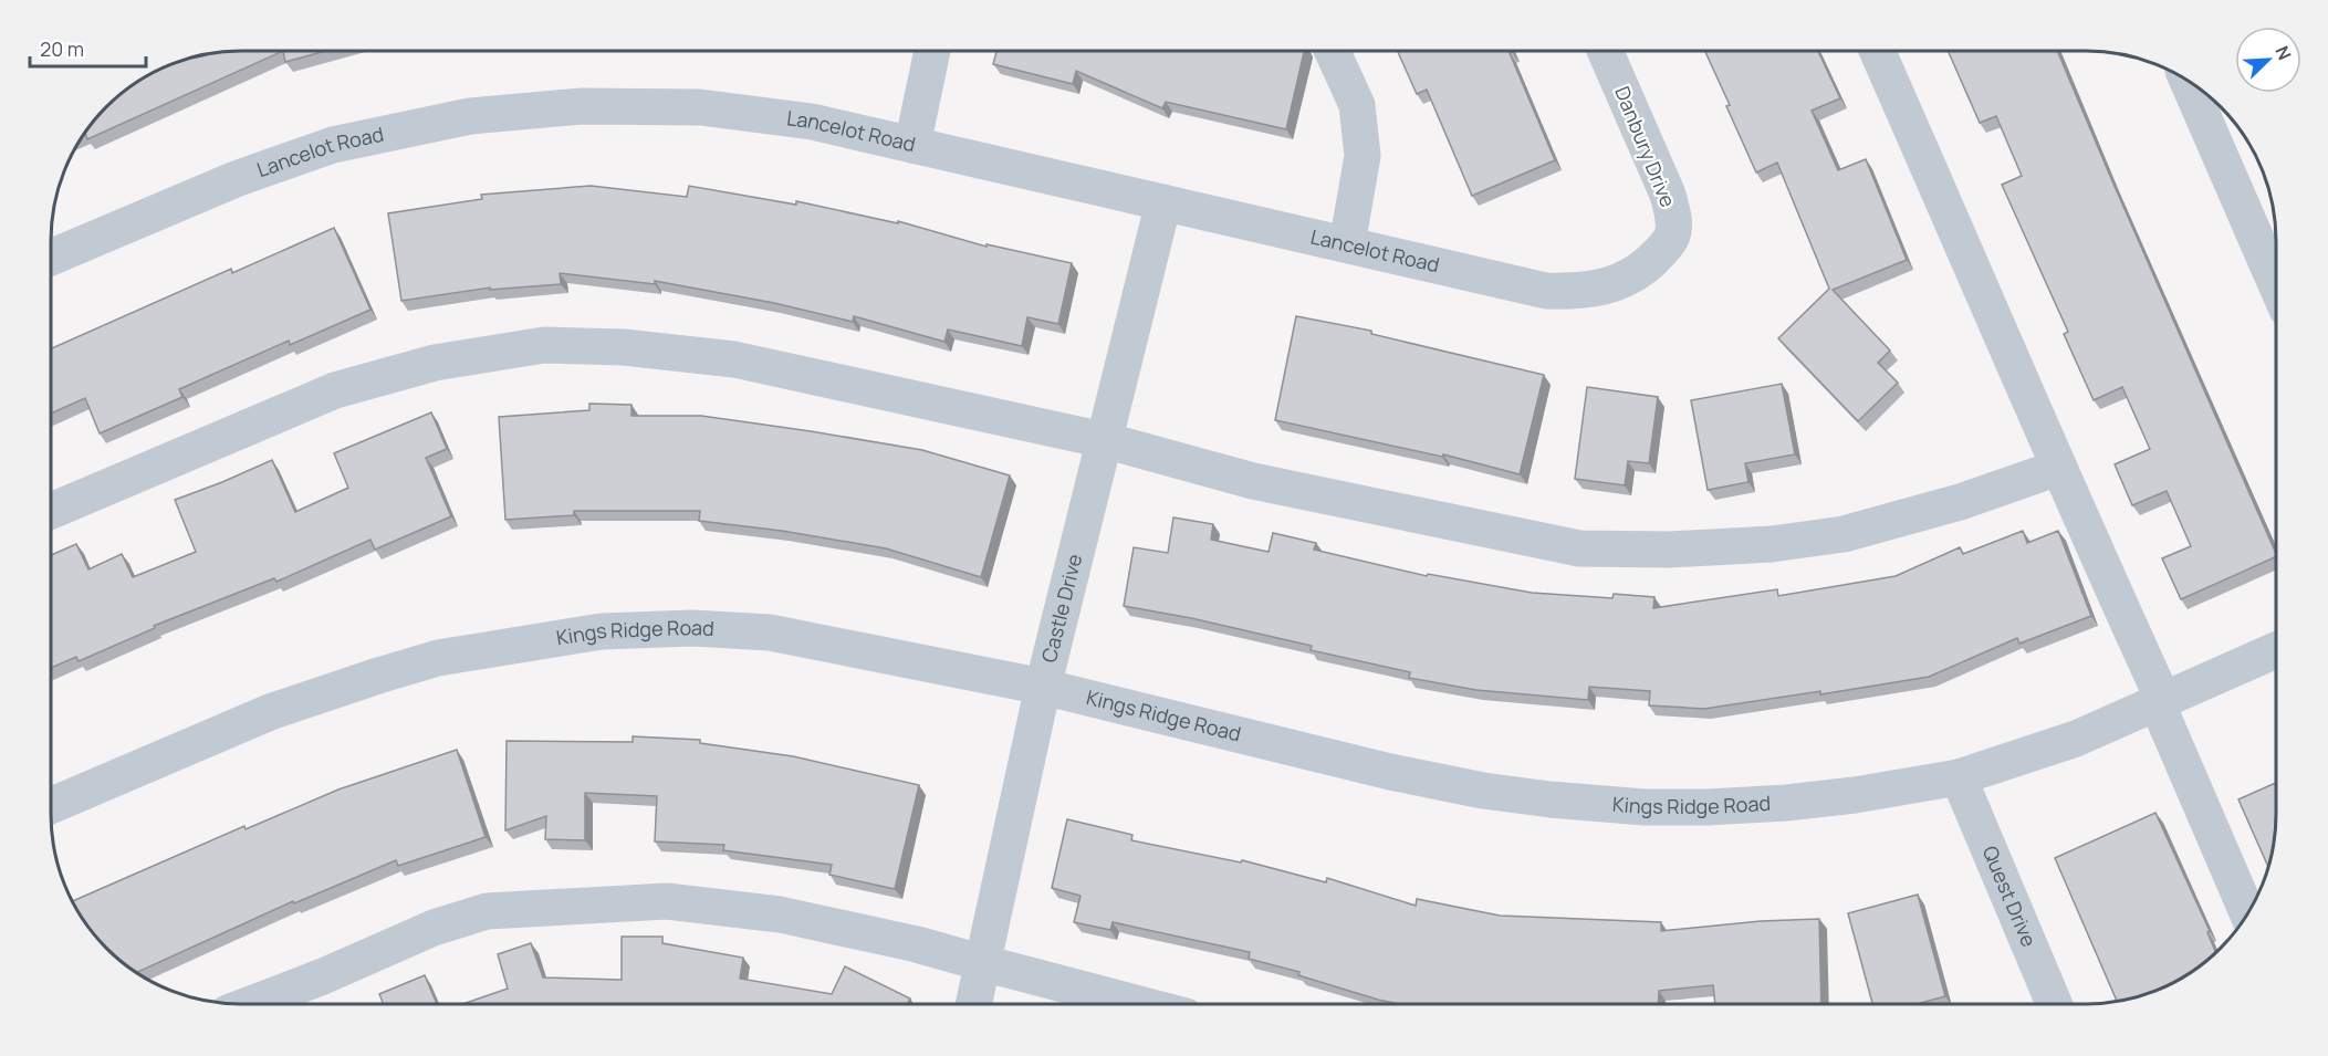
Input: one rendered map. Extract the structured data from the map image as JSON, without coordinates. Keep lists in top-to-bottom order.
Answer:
{
  "streets": {
    "street": [
      "Lancelot Road",
      "Danbury Drive",
      "Castle Drive",
      "Kings Ridge Road",
      "Quest Drive"
    ]
  },
  "crossings": [
    ["Lancelot Road", "Danbury Drive"],
    ["Lancelot Road", "Castle Drive"],
    ["Castle Drive", "Kings Ridge Road"],
    ["Kings Ridge Road", "Quest Drive"]
  ],
  "scale_bar": "20 m",
  "north": "top right"
}
